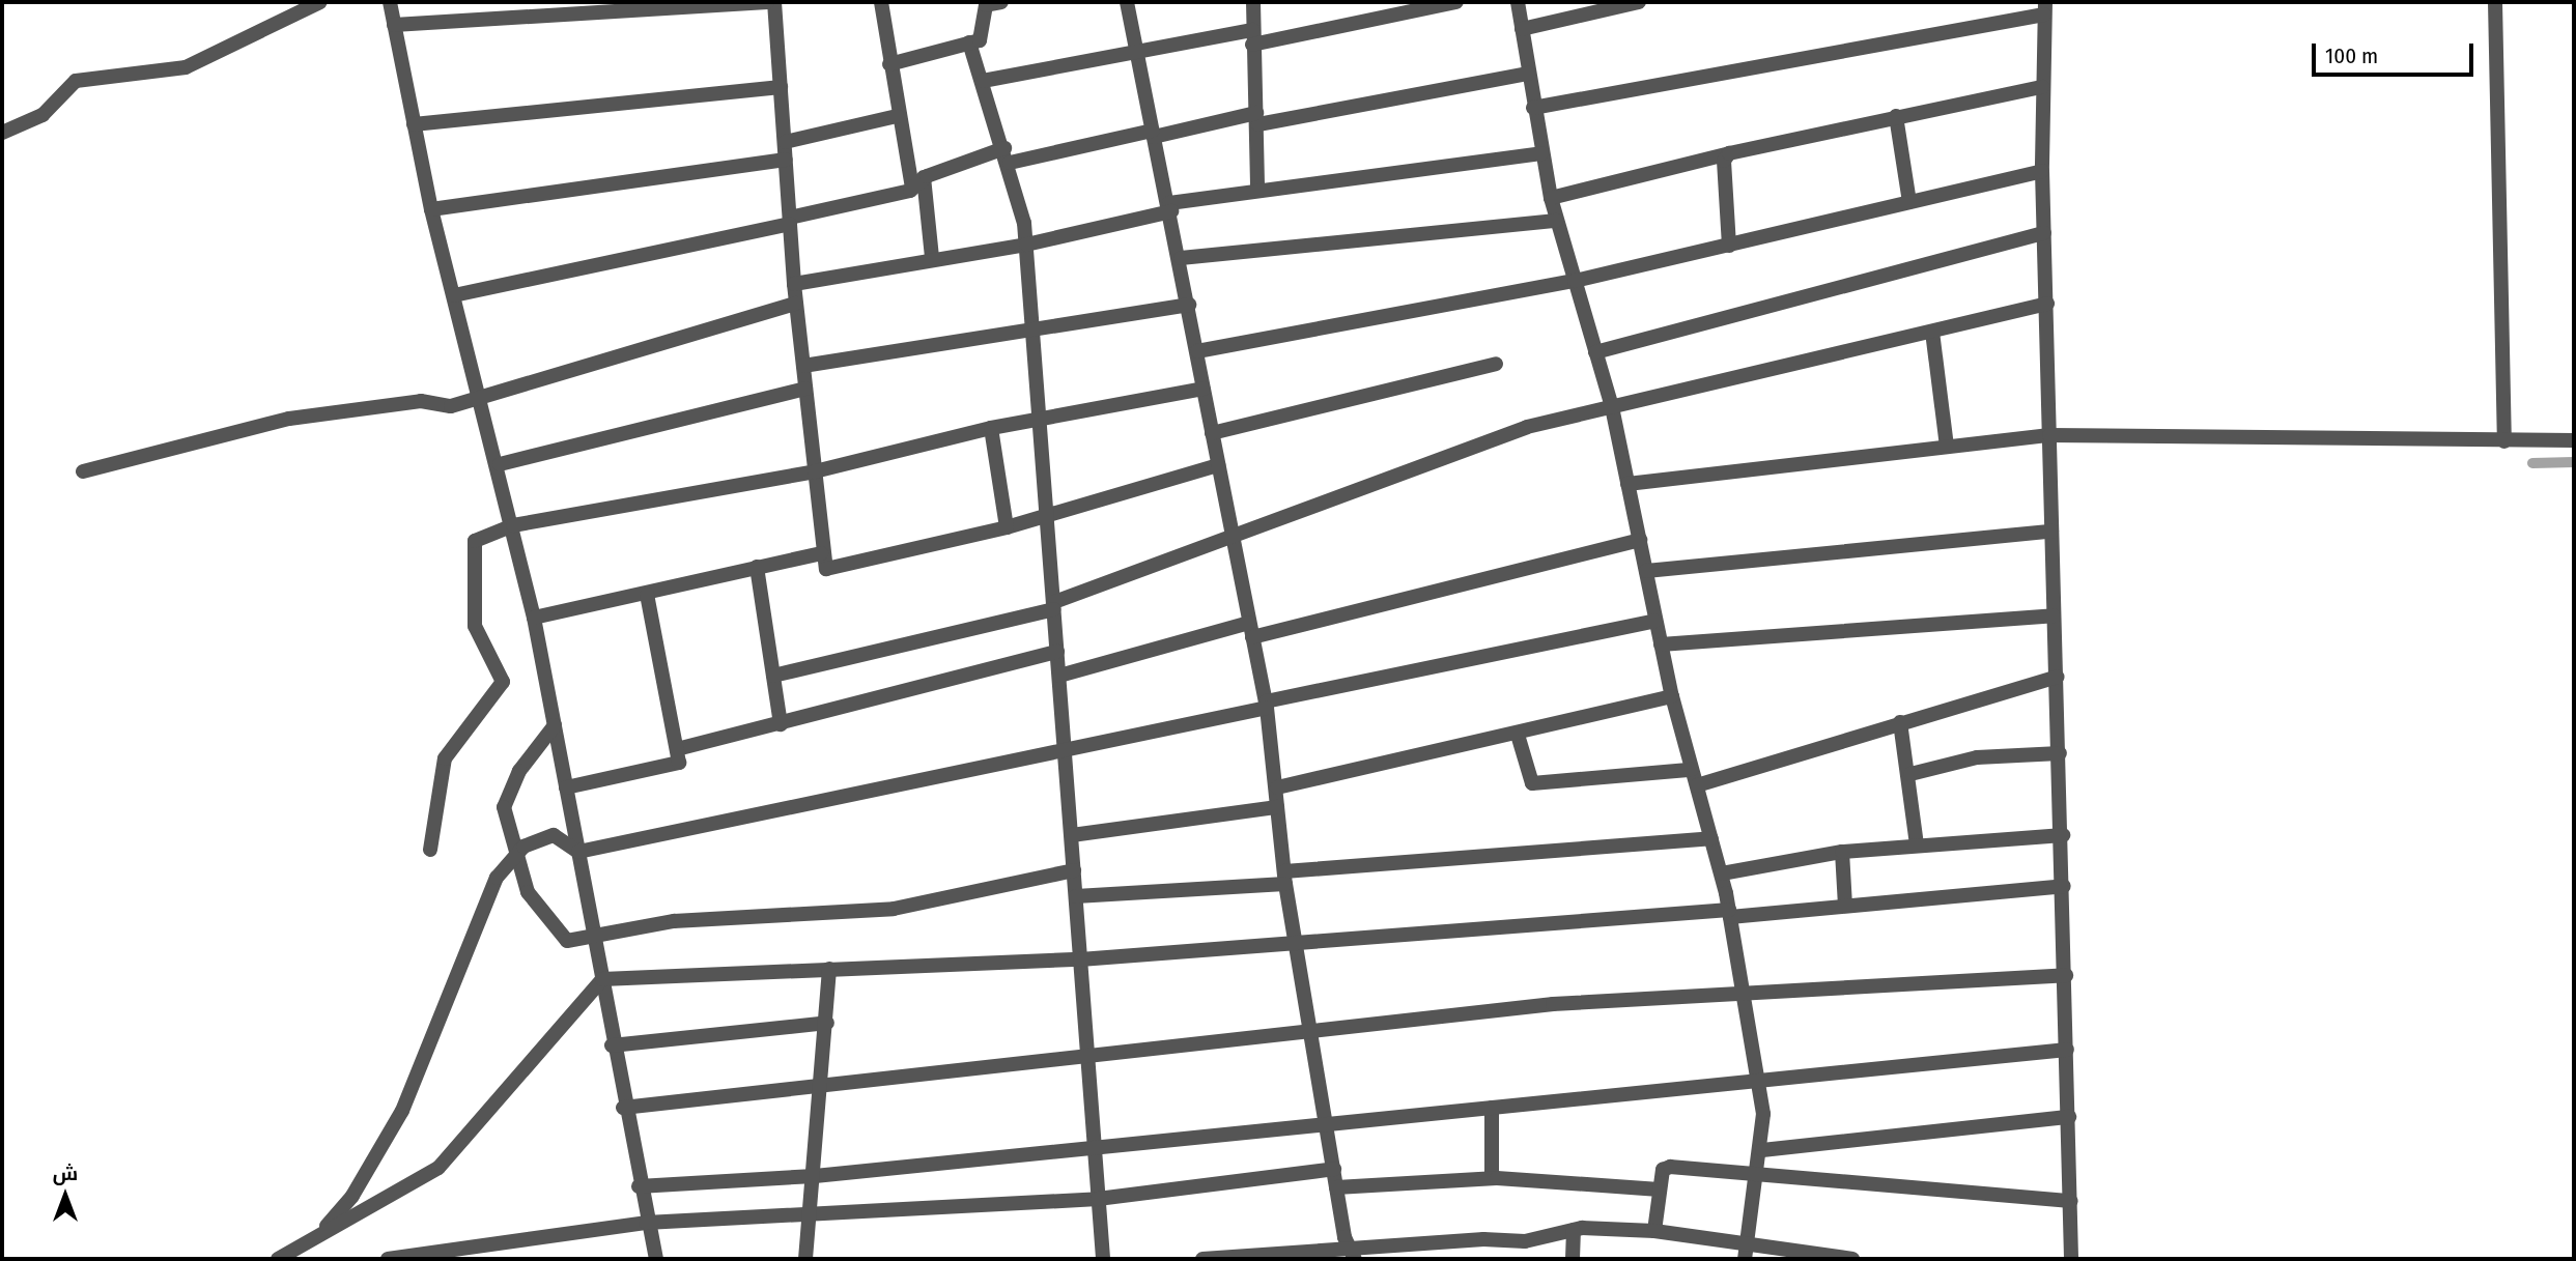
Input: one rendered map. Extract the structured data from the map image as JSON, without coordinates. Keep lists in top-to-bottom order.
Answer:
{
  "scale_bar": "100 m",
  "north": "top"
}
